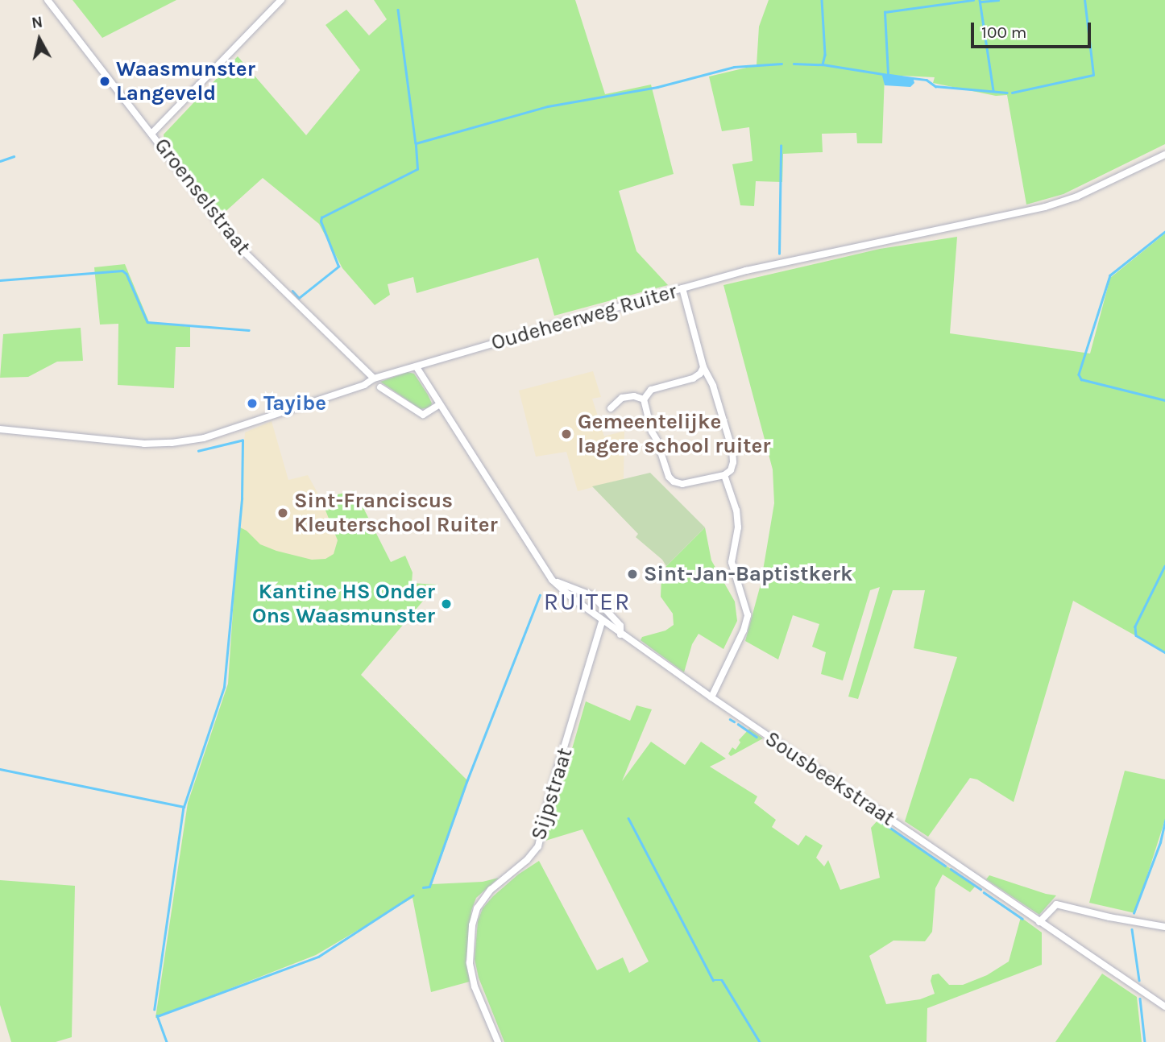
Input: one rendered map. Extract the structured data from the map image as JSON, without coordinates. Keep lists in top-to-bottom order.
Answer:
{
  "streets": {
    "street": [
      "Groenselstraat",
      "Oudeheerweg Ruiter",
      "Sousbeekstraat",
      "Sijpstraat"
    ]
  },
  "crossings": [
    ["Groenselstraat", "Oudeheerweg Ruiter"],
    ["Oudeheerweg Ruiter", "Sousbeekstraat"],
    ["Sousbeekstraat", "Sijpstraat"]
  ],
  "districts": ["RUITER"],
  "places": [
    "Waasmunster Langeveld",
    "Tayibe",
    "Gemeentelijke lagere school ruiter",
    "Sint-Franciscus Kleuterschool Ruiter",
    "Sint-Jan-Baptistkerk",
    "Kantine HS Onder Ons Waasmunster"
  ],
  "scale_bar": "100 m",
  "north": "top"
}
